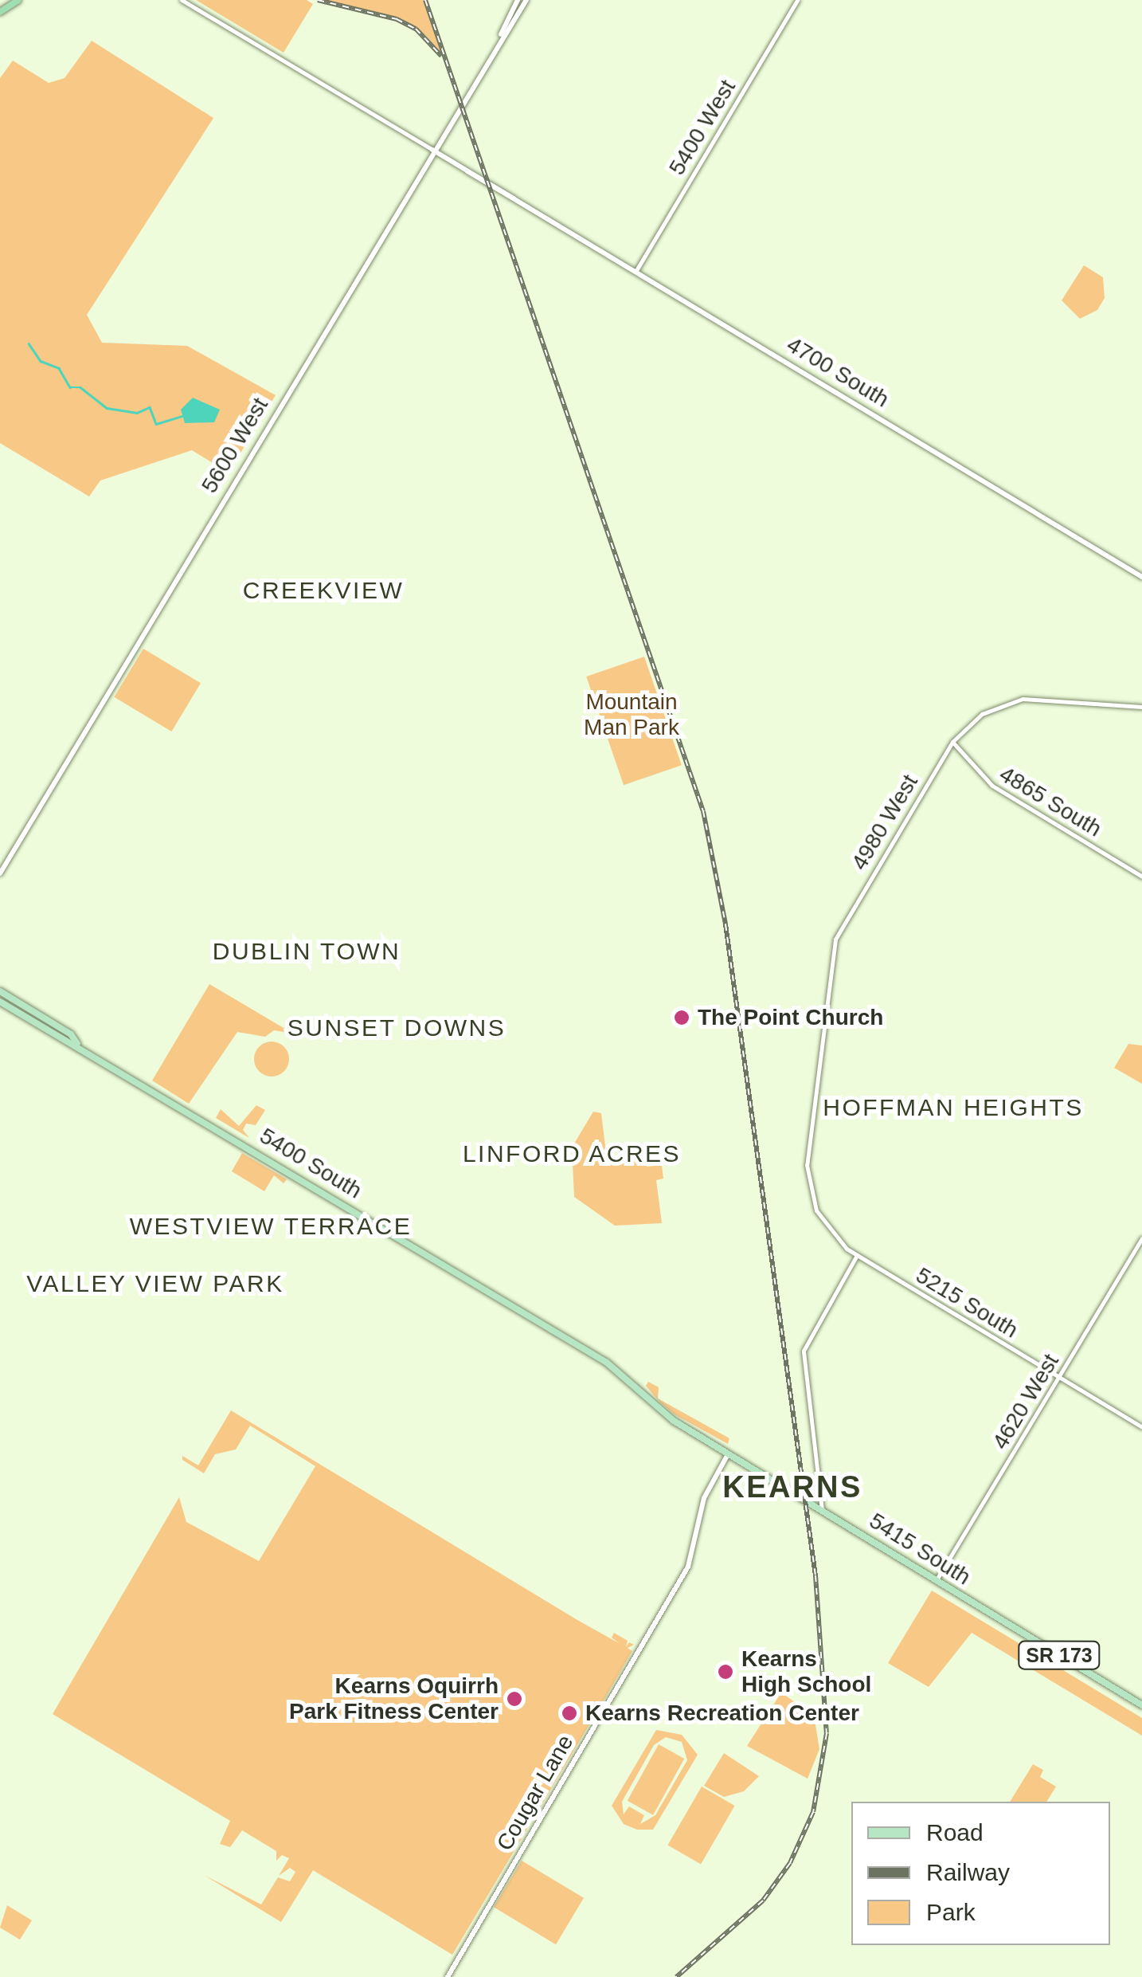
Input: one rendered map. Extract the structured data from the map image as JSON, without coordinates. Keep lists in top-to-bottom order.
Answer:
{
  "streets": {
    "main road": [
      "4700 South",
      "5600 West",
      "5400 South",
      "5415 South",
      "SR 173",
      "Cougar Lane"
    ],
    "street": [
      "5400 West",
      "4865 South",
      "4980 West",
      "5215 South",
      "4620 West"
    ]
  },
  "crossings": [
    ["5400 West", "4700 South"],
    ["4700 South", "5600 West"],
    ["4865 South", "4980 West"],
    ["4980 West", "5215 South"],
    ["5400 South", "5415 South"],
    ["5215 South", "4620 West"],
    ["4620 West", "5415 South"],
    ["5415 South", "Cougar Lane"]
  ],
  "districts": [
    "CREEKVIEW",
    "DUBLIN TOWN",
    "SUNSET DOWNS",
    "HOFFMAN HEIGHTS",
    "LINFORD ACRES",
    "WESTVIEW TERRACE",
    "VALLEY VIEW PARK",
    "KEARNS"
  ],
  "parks": ["Mountain Man Park"],
  "places": [
    "The Point Church",
    "Kearns High School",
    "Kearns Oquirrh Park Fitness Center",
    "Kearns Recreation Center"
  ],
  "legend": ["Road", "Railway", "Park"]
}
